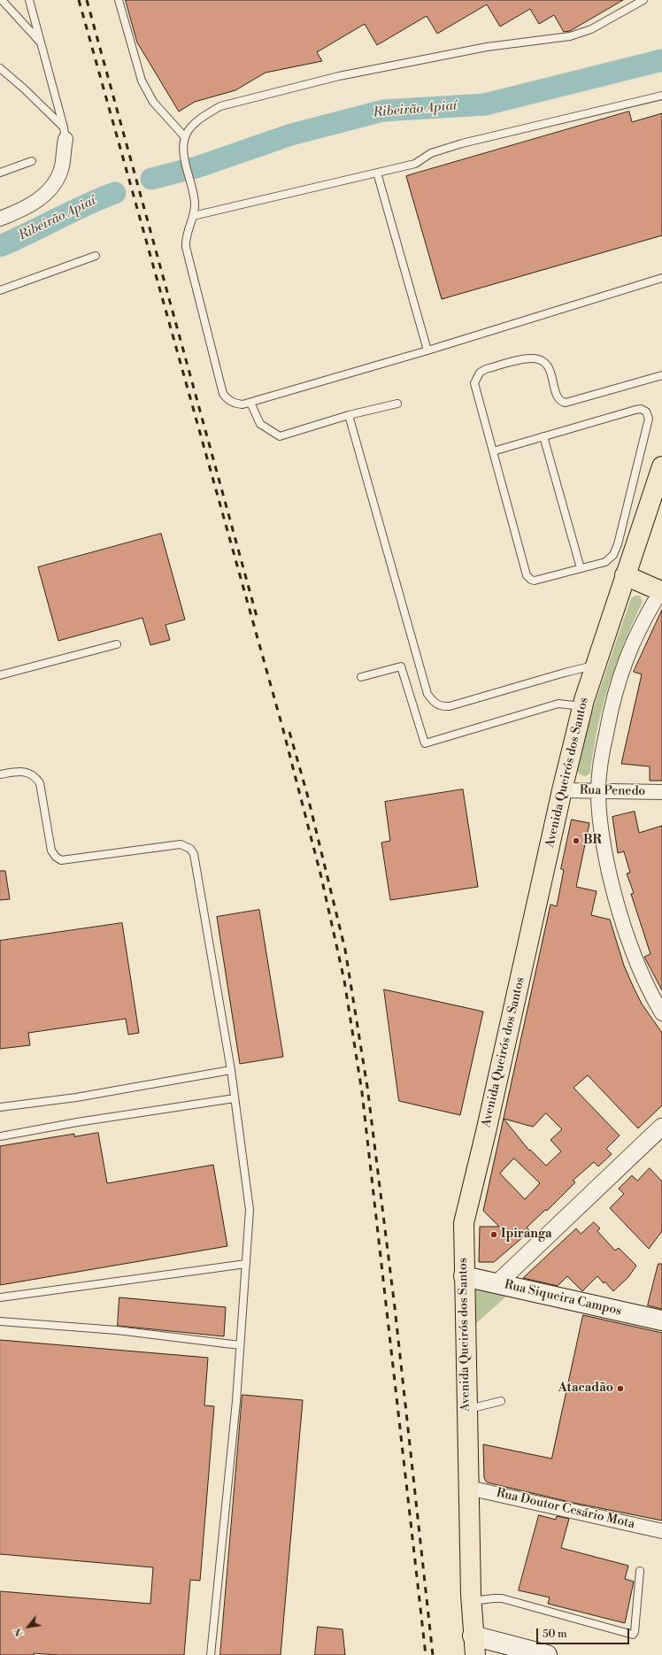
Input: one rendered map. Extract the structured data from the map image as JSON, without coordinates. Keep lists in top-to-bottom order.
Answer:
{
  "streets": {
    "main road": ["Avenida Queirós dos Santos", "Rua Siqueira Campos"],
    "street": ["Rua Penedo", "Rua Doutor Cesário Mota"]
  },
  "crossings": [
    ["Avenida Queirós dos Santos", "Rua Penedo"],
    ["Avenida Queirós dos Santos", "Rua Siqueira Campos"],
    ["Avenida Queirós dos Santos", "Rua Doutor Cesário Mota"]
  ],
  "water": ["Ribeirão Apiaí"],
  "places": ["BR", "Ipiranga", "Atacadão"],
  "scale_bar": "50 m",
  "north": "bottom left"
}
